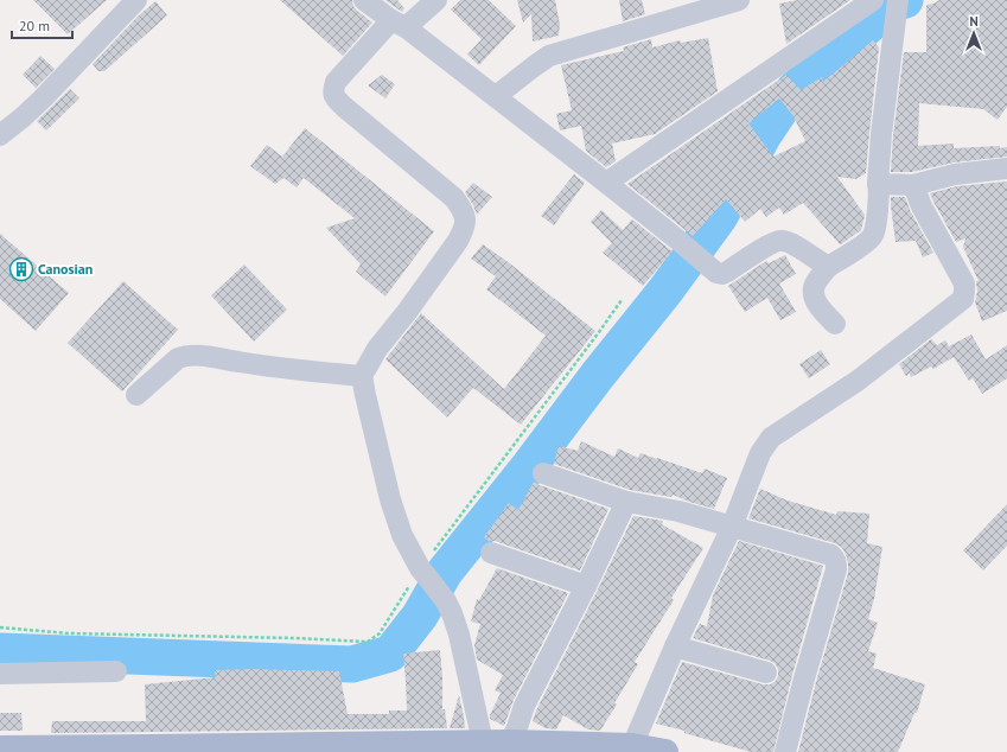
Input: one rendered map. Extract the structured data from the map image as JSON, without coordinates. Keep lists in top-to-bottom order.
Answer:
{
  "places": {
    "building": ["Canosian"]
  },
  "scale_bar": "20 m",
  "north": "top"
}
